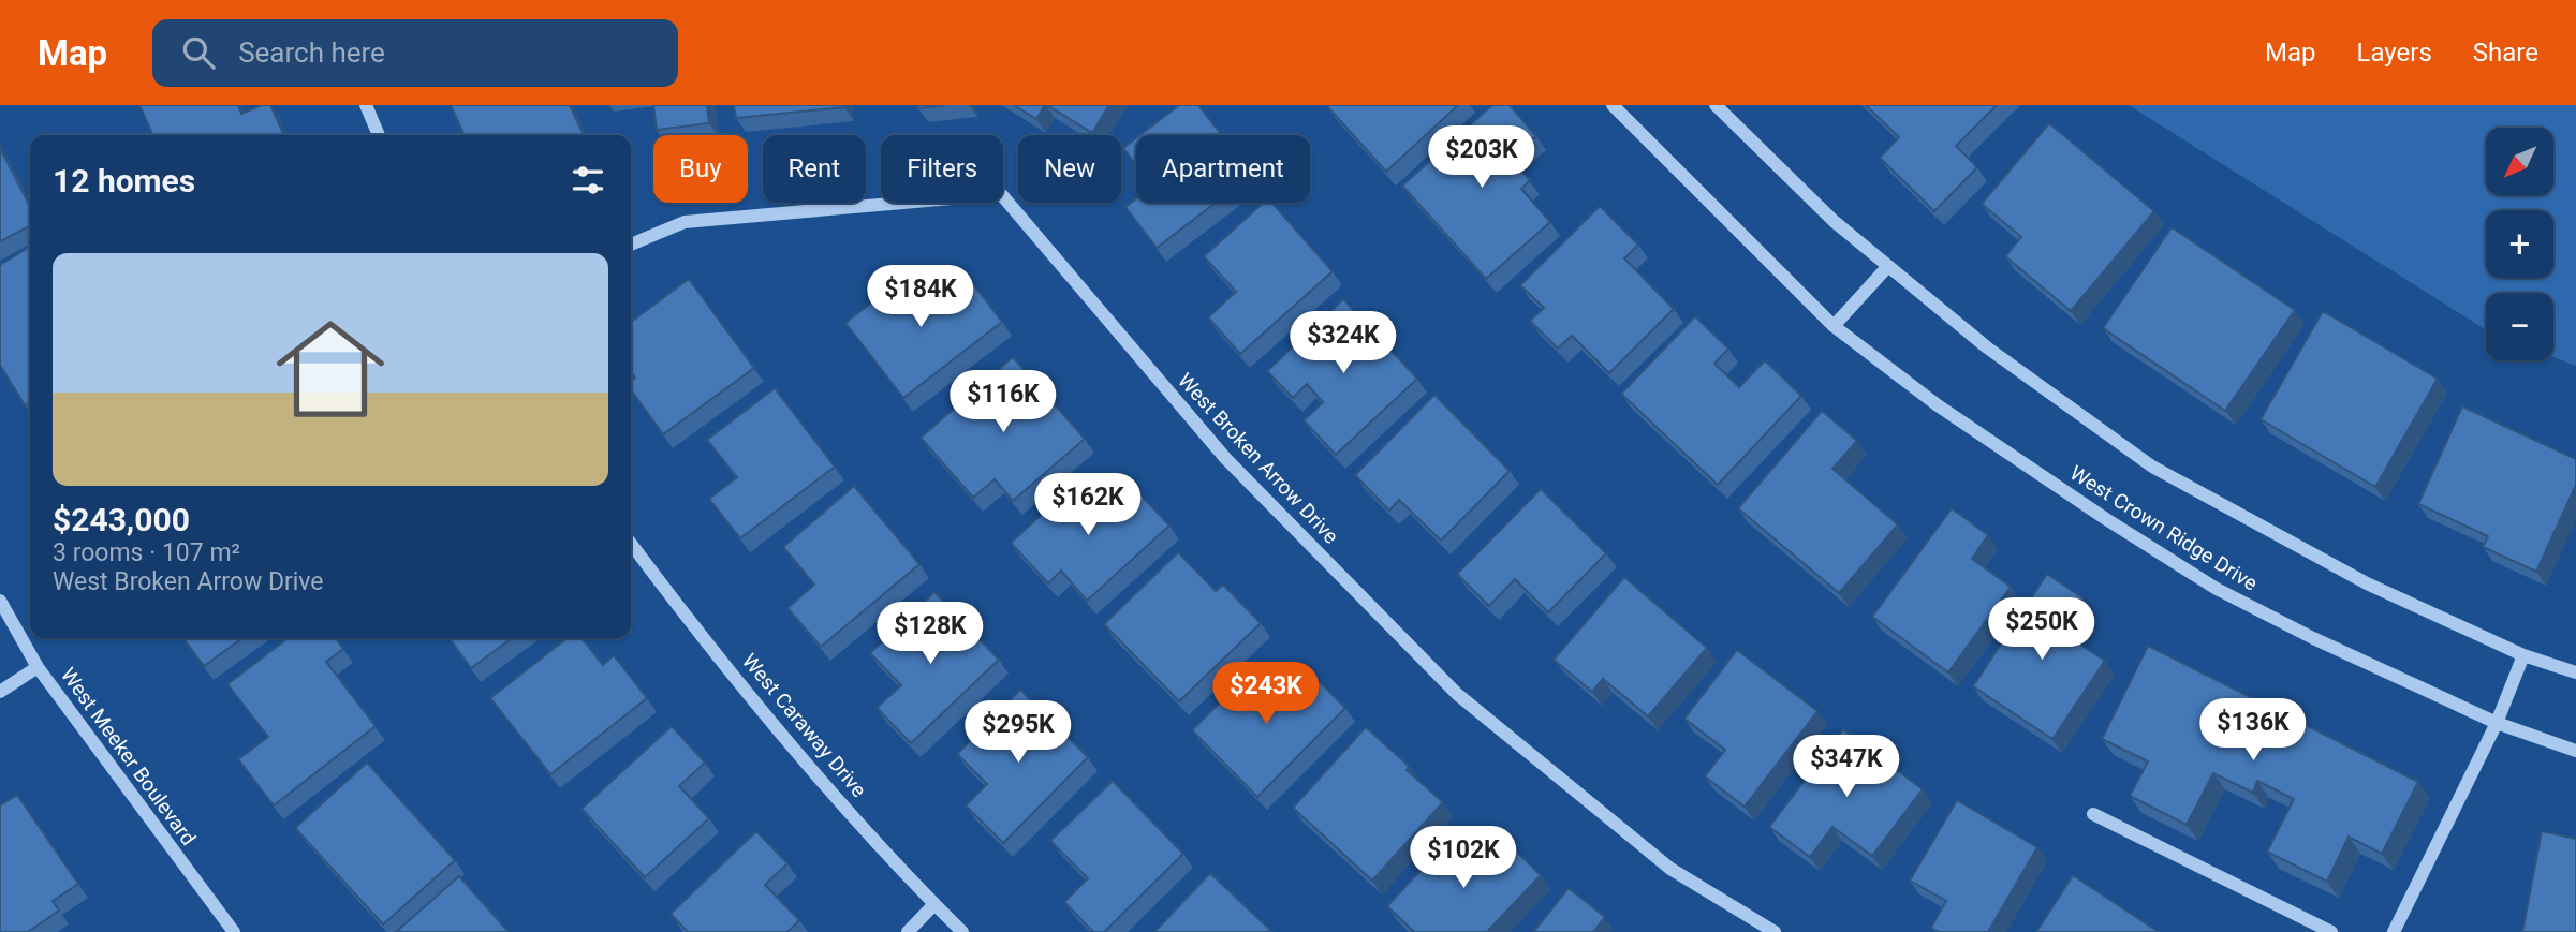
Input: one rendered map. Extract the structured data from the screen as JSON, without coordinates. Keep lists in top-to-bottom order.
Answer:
{
  "streets": {
    "street": [
      "West Broken Arrow Drive",
      "West Crown Ridge Drive",
      "West Caraway Drive",
      "West Meeker Boulevard"
    ]
  },
  "north": "bottom left",
  "page": {
    "header": "Map",
    "search": "Search here",
    "nav": ["Map", "Layers", "Share"],
    "price": [
      "$203K",
      "$184K",
      "$324K",
      "$116K",
      "$162K",
      "$250K",
      "$128K",
      "$243K",
      "$136K",
      "$295K",
      "$347K",
      "$102K"
    ],
    "map_buttons": ["+", "−"],
    "chip": [
      "Buy",
      "Rent",
      "Filters",
      "New",
      "Apartment"
    ],
    "heading": "12 homes",
    "list": [
      {
        "name": "$243,000",
        "note": "3 rooms · 107 m² · West Broken Arrow Drive"
      }
    ]
  }
}
